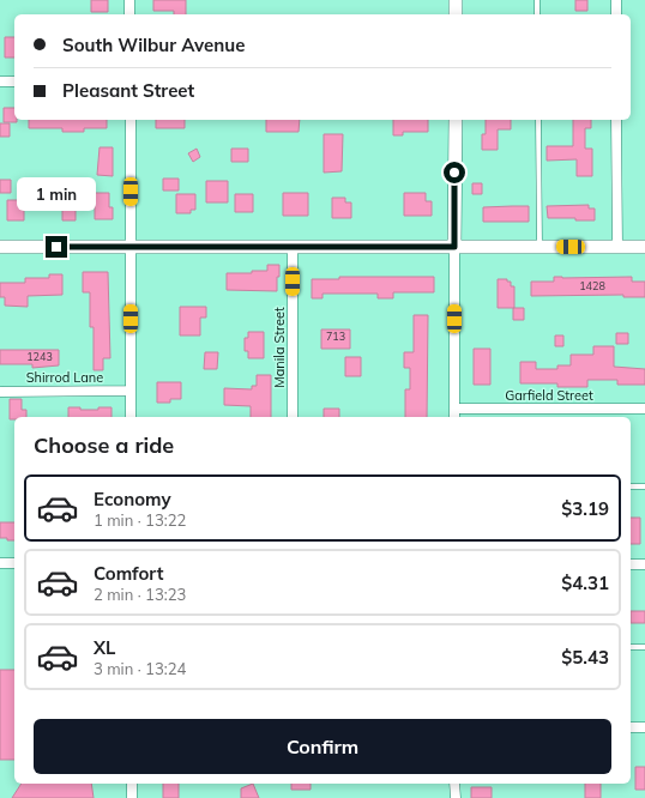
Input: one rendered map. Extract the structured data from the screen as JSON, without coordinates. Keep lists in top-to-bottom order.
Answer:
{
  "streets": {
    "street": ["Manila Street", "Shirrod Lane", "Garfield Street"]
  },
  "house_numbers": ["1428", "713", "1243"],
  "page": {
    "banner": ["South Wilbur Avenue", "Pleasant Street"],
    "bubble": "1 min",
    "heading": "Choose a ride",
    "list": [
      {
        "name": "Economy",
        "note": "1 min · 13:22",
        "value": "$3.19"
      },
      {
        "name": "Comfort",
        "note": "2 min · 13:23",
        "value": "$4.31"
      },
      {
        "name": "XL",
        "note": "3 min · 13:24",
        "value": "$5.43"
      }
    ],
    "buttons": "Confirm"
  }
}
